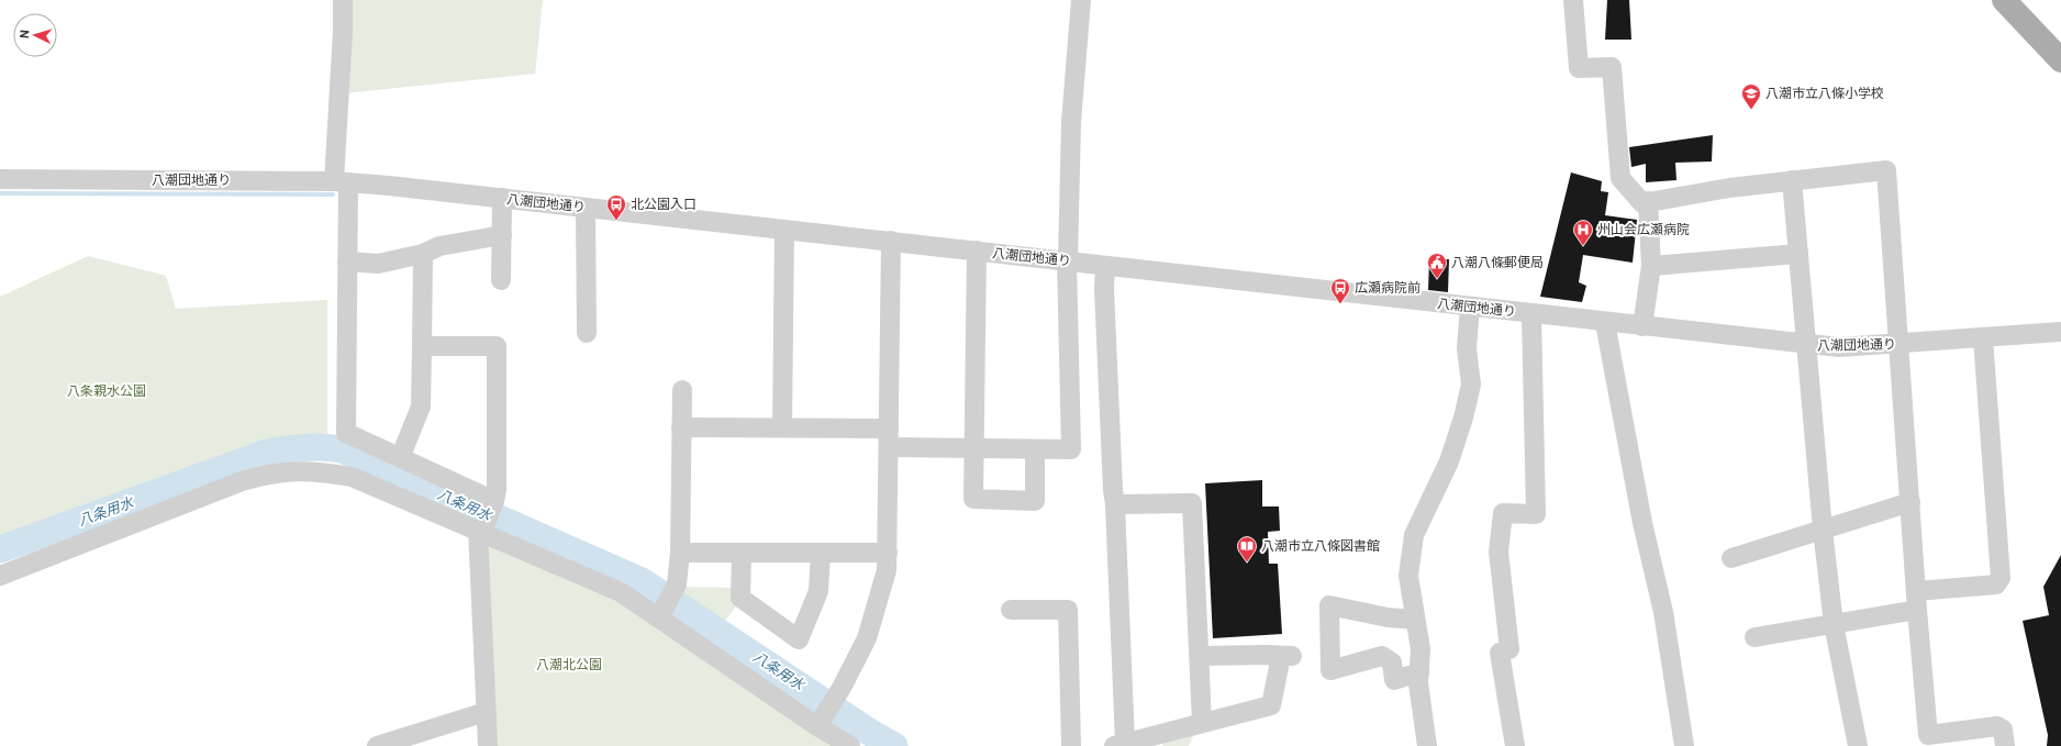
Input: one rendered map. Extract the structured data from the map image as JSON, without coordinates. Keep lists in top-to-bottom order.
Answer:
{
  "streets": {
    "street": ["八潮団地通り"]
  },
  "water": ["八条用水"],
  "parks": ["八条親水公園", "八潮北公園"],
  "places": {
    "school or university": ["八潮市立八條小学校"],
    "bus stop": ["北公園入口", "広瀬病院前"],
    "hospital": ["州山会広瀬病院"],
    "public building": ["八潮八條郵便局"],
    "library": ["八潮市立八條図書館"]
  },
  "north": "left"
}
